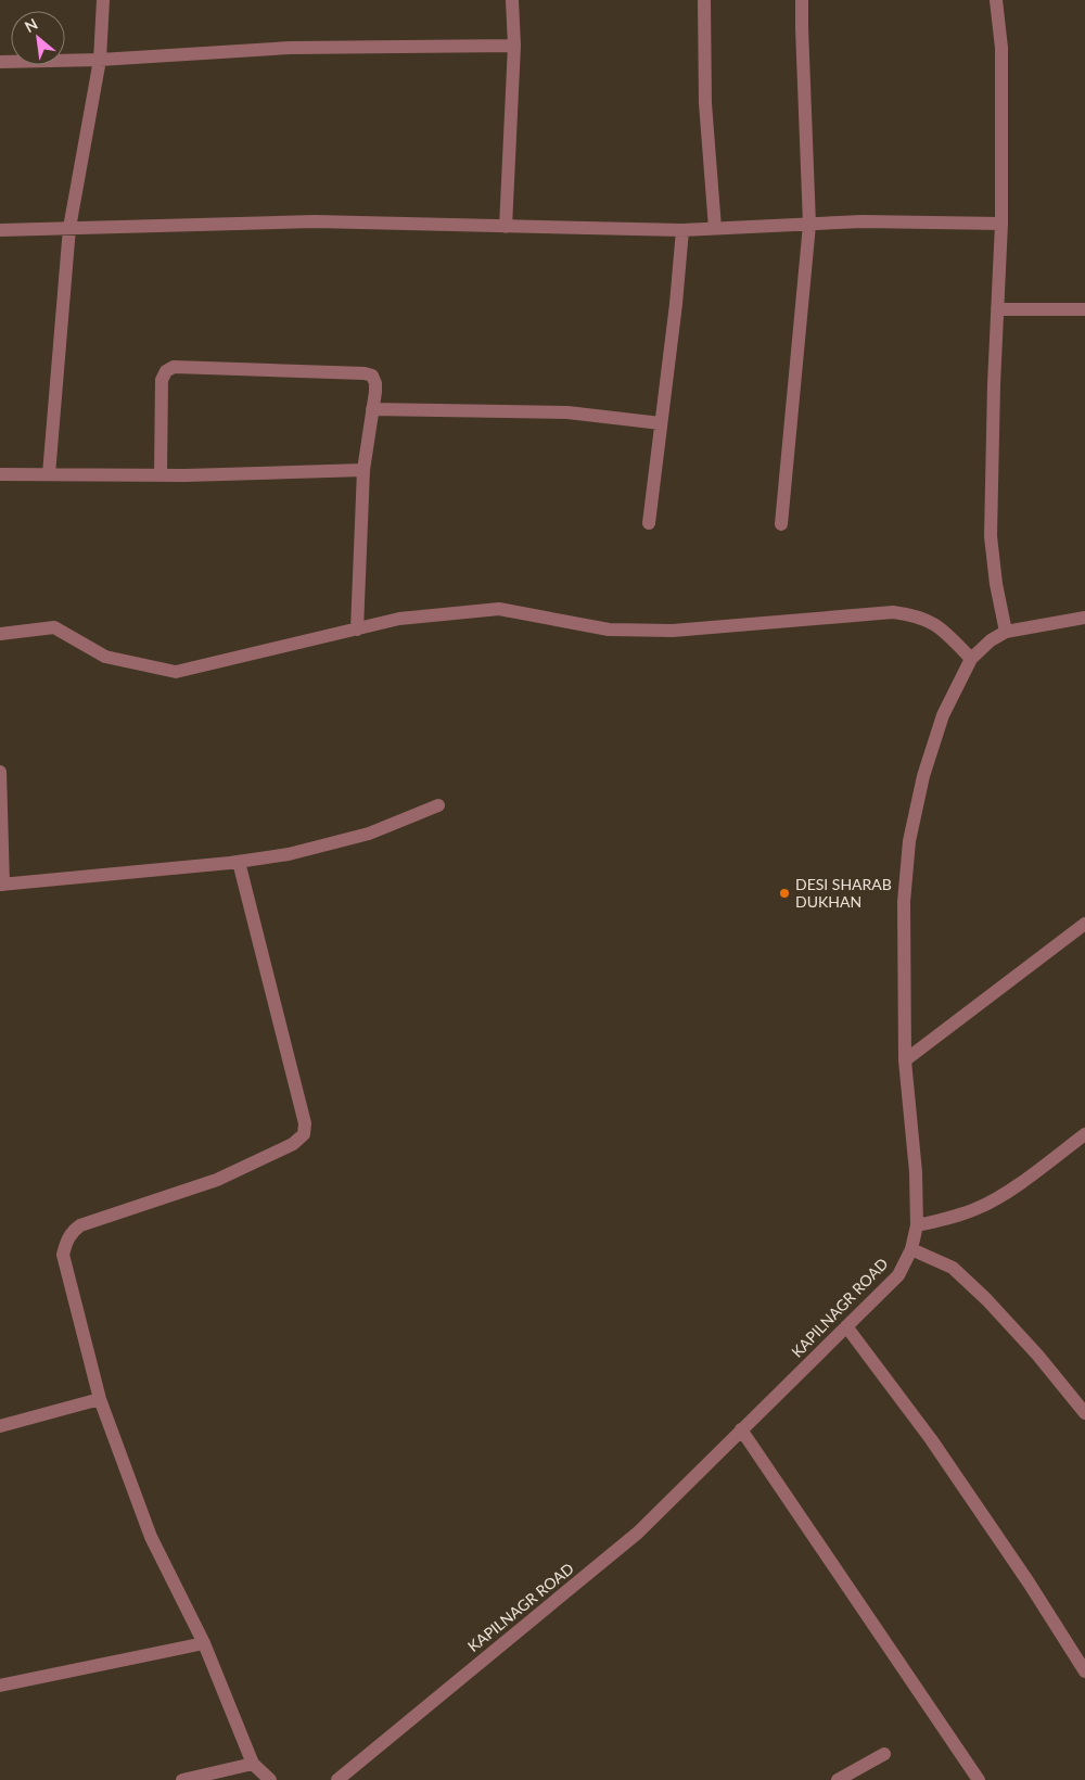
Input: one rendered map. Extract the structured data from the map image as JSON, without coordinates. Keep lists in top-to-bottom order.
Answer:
{
  "streets": {
    "street": ["KAPILNAGR ROAD"]
  },
  "places": ["DESI SHARAB DUKHAN"],
  "north": "top left"
}
